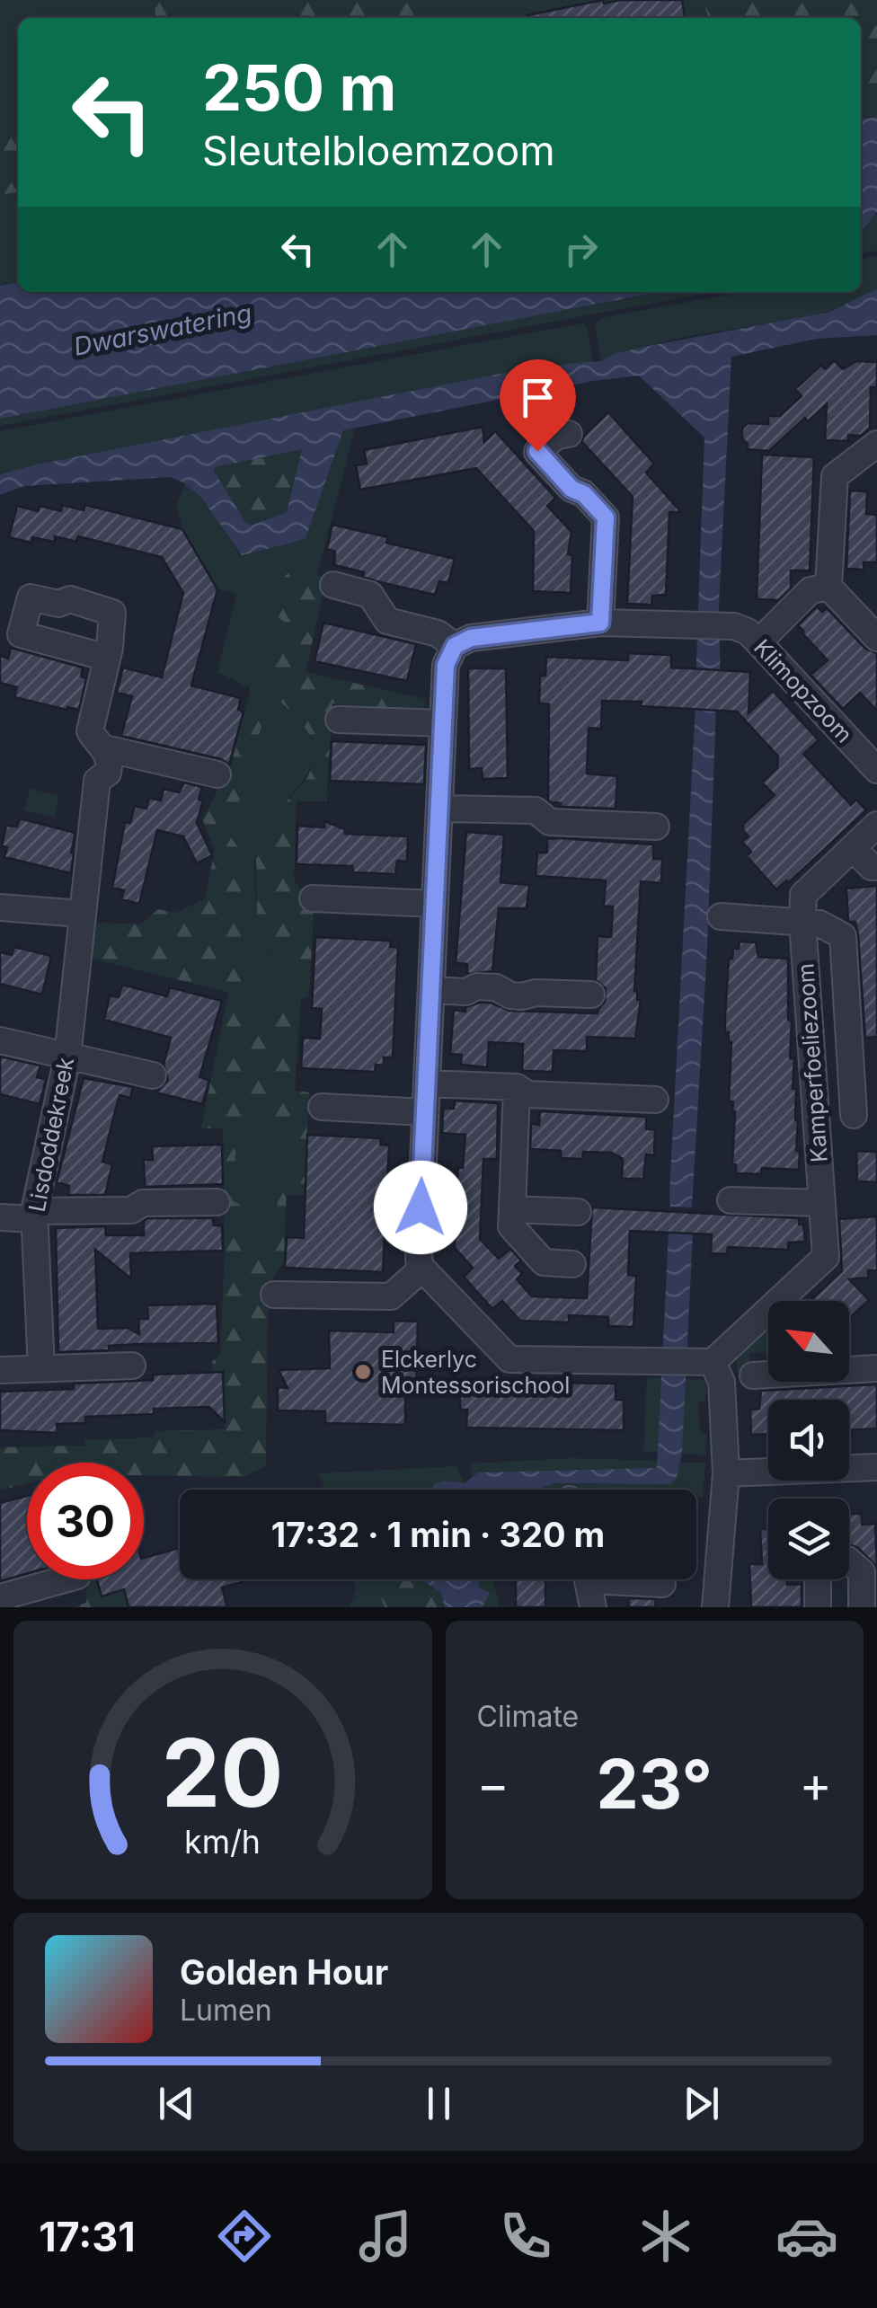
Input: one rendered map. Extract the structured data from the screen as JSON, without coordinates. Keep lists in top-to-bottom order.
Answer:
{
  "streets": {
    "street": ["Klimopzoom", "Kamperfoeliezoom", "Lisdoddekreek"]
  },
  "water": ["Dwarswatering"],
  "places": ["Elckerlyc Montessorischool"],
  "north": "top left",
  "page": {
    "turn": ["250 m", "Sleutelbloemzoom"],
    "limit": "30",
    "trip": "17:32 · 1 min · 320 m",
    "tile": "Climate",
    "heat": ["−", "23°", "+"],
    "song": ["Golden Hour", "Lumen"],
    "tabs": "17:31",
    "gauge": ["20", "km/h"]
  }
}
